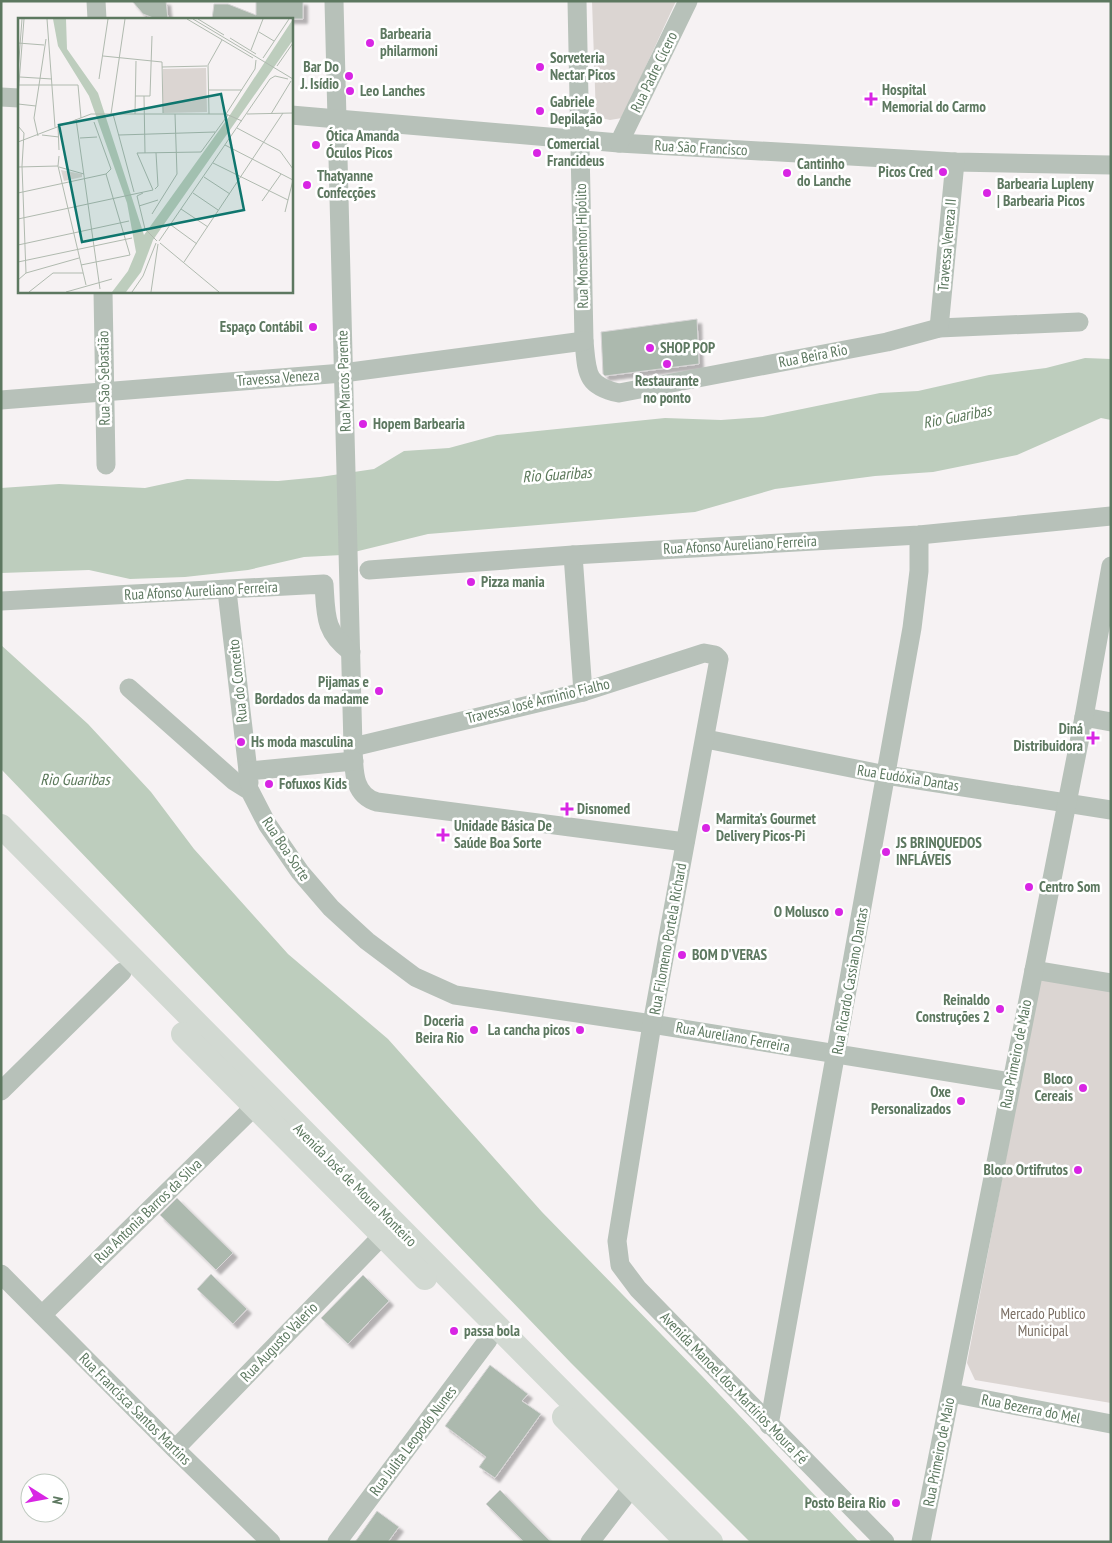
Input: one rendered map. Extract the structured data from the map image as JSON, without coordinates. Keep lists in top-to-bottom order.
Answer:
{
  "streets": {
    "main road": ["Avenida José de Moura Monteiro"],
    "street": [
      "Rua Padre Cícero",
      "Rua São Francisco",
      "Travessa Veneza II",
      "Rua Monsenhor Hipólito",
      "Rua Beira Rio",
      "Rua São Sebastião",
      "Travessa Veneza",
      "Rua Marcos Parente",
      "Rua Afonso Aureliano Ferreira",
      "Rua do Conceito",
      "Travessa José Arminio Fialho",
      "Rua Eudóxia Dantas",
      "Rua Boa Sorte",
      "Rua Filomeno Portela Richard",
      "Rua Ricardo Cassiano Dantas",
      "Rua Aureliano Ferreira",
      "Rua Primeiro de Maio",
      "Rua Antonia Barros da Silva",
      "Rua Augusto Valerio",
      "Avenida Manoel dos Martírios Moura Fé",
      "Rua Francisca Santos Martins",
      "Rua Bezerra do Mel",
      "Rua Julita Leopodo Nunes"
    ]
  },
  "crossings": [
    ["Rua Padre Cícero", "Rua São Francisco"],
    ["Rua São Francisco", "Travessa Veneza II"],
    ["Rua São Francisco", "Rua Monsenhor Hipólito"],
    ["Rua São Francisco", "Rua Marcos Parente"],
    ["Travessa Veneza II", "Rua Beira Rio"],
    ["Rua Monsenhor Hipólito", "Rua Beira Rio"],
    ["Rua Monsenhor Hipólito", "Travessa Veneza"],
    ["Rua Beira Rio", "Travessa Veneza"],
    ["Rua São Sebastião", "Travessa Veneza"],
    ["Travessa Veneza", "Rua Marcos Parente"],
    ["Rua Marcos Parente", "Rua Afonso Aureliano Ferreira"],
    ["Rua Marcos Parente", "Travessa José Arminio Fialho"],
    ["Rua Marcos Parente", "Rua Filomeno Portela Richard"],
    ["Rua Afonso Aureliano Ferreira", "Rua do Conceito"],
    ["Rua Afonso Aureliano Ferreira", "Rua Ricardo Cassiano Dantas"],
    ["Rua do Conceito", "Travessa José Arminio Fialho"],
    ["Travessa José Arminio Fialho", "Rua Filomeno Portela Richard"],
    ["Rua Eudóxia Dantas", "Rua Filomeno Portela Richard"],
    ["Rua Eudóxia Dantas", "Rua Ricardo Cassiano Dantas"],
    ["Rua Eudóxia Dantas", "Rua Primeiro de Maio"],
    ["Rua Boa Sorte", "Rua Aureliano Ferreira"],
    ["Rua Filomeno Portela Richard", "Rua Aureliano Ferreira"],
    ["Rua Filomeno Portela Richard", "Avenida Manoel dos Martírios Moura Fé"],
    ["Rua Ricardo Cassiano Dantas", "Rua Aureliano Ferreira"],
    ["Rua Ricardo Cassiano Dantas", "Avenida Manoel dos Martírios Moura Fé"],
    ["Rua Aureliano Ferreira", "Rua Primeiro de Maio"],
    ["Rua Primeiro de Maio", "Rua Bezerra do Mel"],
    ["Avenida José de Moura Monteiro", "Rua Antonia Barros da Silva"],
    ["Avenida José de Moura Monteiro", "Rua Augusto Valerio"],
    ["Avenida José de Moura Monteiro", "Rua Julita Leopodo Nunes"],
    ["Rua Antonia Barros da Silva", "Rua Francisca Santos Martins"],
    ["Rua Augusto Valerio", "Rua Francisca Santos Martins"]
  ],
  "water": ["Rio Guaribas"],
  "parks": ["Mercado Publico Municipal"],
  "places": {
    "other": [
      "Barbearia philarmoni",
      "Sorveteria Nectar Picos",
      "Bar Do J. Isídio",
      "Leo Lanches",
      "Gabriele Depilação",
      "Ótica Amanda Óculos Picos",
      "Comercial Francideus",
      "Picos Cred",
      "Cantinho do Lanche",
      "Thatyanne Confecções",
      "Barbearia Lupleny | Barbearia Picos",
      "Espaço Contábil",
      "SHOP POP",
      "Restaurante no ponto",
      "Hopem Barbearia",
      "Pizza mania",
      "Pijamas e Bordados da madame",
      "Hs moda masculina",
      "Fofuxos Kids",
      "Marmita’s Gourmet Delivery Picos-Pi",
      "JS BRINQUEDOS INFLÁVEIS",
      "Centro Som",
      "O Molusco",
      "BOM D'VERAS",
      "Reinaldo Construções 2",
      "Doceria Beira Rio",
      "La cancha picos",
      "Bloco Cereais",
      "Oxe Personalizados",
      "Bloco Ortifrutos",
      "passa bola",
      "Posto Beira Rio"
    ],
    "health": [
      "Hospital Memorial do Carmo",
      "Diná Distribuidora",
      "Disnomed",
      "Unidade Básica De Saúde Boa Sorte"
    ]
  },
  "north": "right"
}
